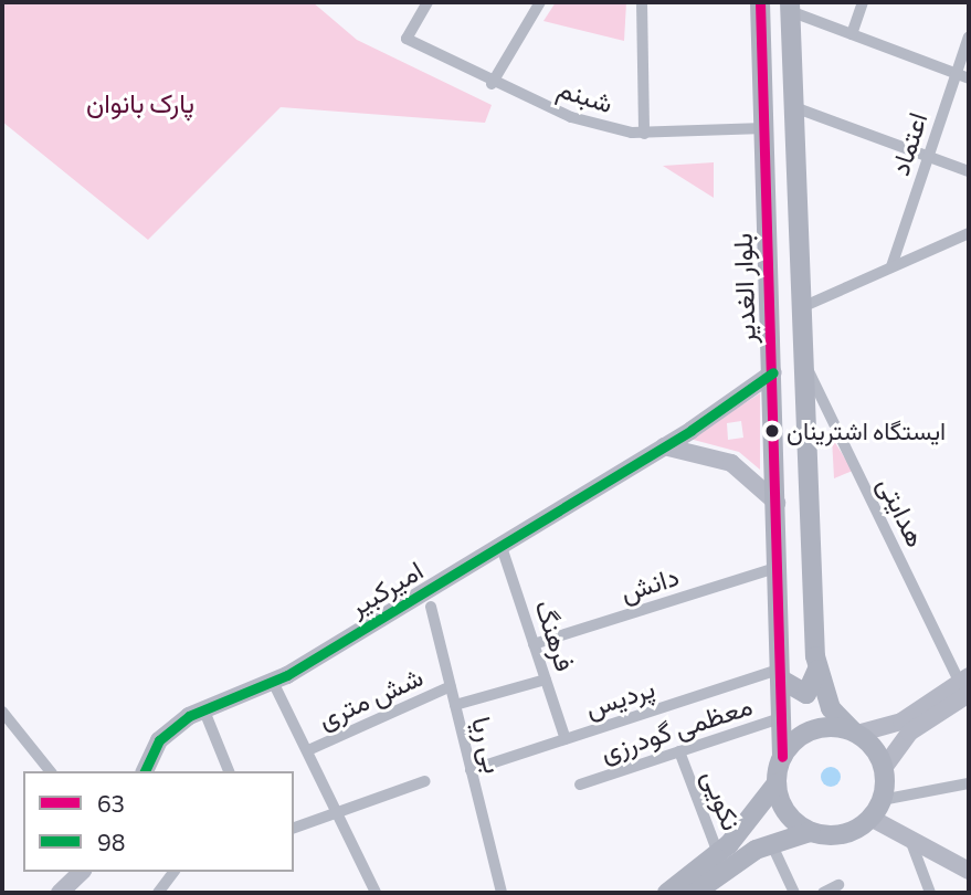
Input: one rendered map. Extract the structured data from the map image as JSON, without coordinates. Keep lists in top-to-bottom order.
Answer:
{
  "streets": {
    "main road": ["بلوار الغدیر"],
    "street": [
      "شبنم",
      "اعتماد",
      "هدایتی",
      "دانش",
      "امیرکبیر",
      "فرهنگ",
      "شش متری",
      "پردیس",
      "معظمی گودرزی",
      "بی ریا",
      "نکویی"
    ]
  },
  "crossings": [
    ["شبنم", "بلوار الغدیر"],
    ["بلوار الغدیر", "دانش"],
    ["بلوار الغدیر", "امیرکبیر"],
    ["بلوار الغدیر", "پردیس"],
    ["بلوار الغدیر", "معظمی گودرزی"],
    ["دانش", "فرهنگ"],
    ["امیرکبیر", "فرهنگ"],
    ["فرهنگ", "پردیس"],
    ["شش متری", "بی ریا"],
    ["پردیس", "بی ریا"],
    ["معظمی گودرزی", "نکویی"]
  ],
  "parks": ["پارک بانوان"],
  "places": ["ایستگاه اشترینان"],
  "lines": ["transit line 63", "transit line 98"],
  "legend": ["63", "98"]
}
